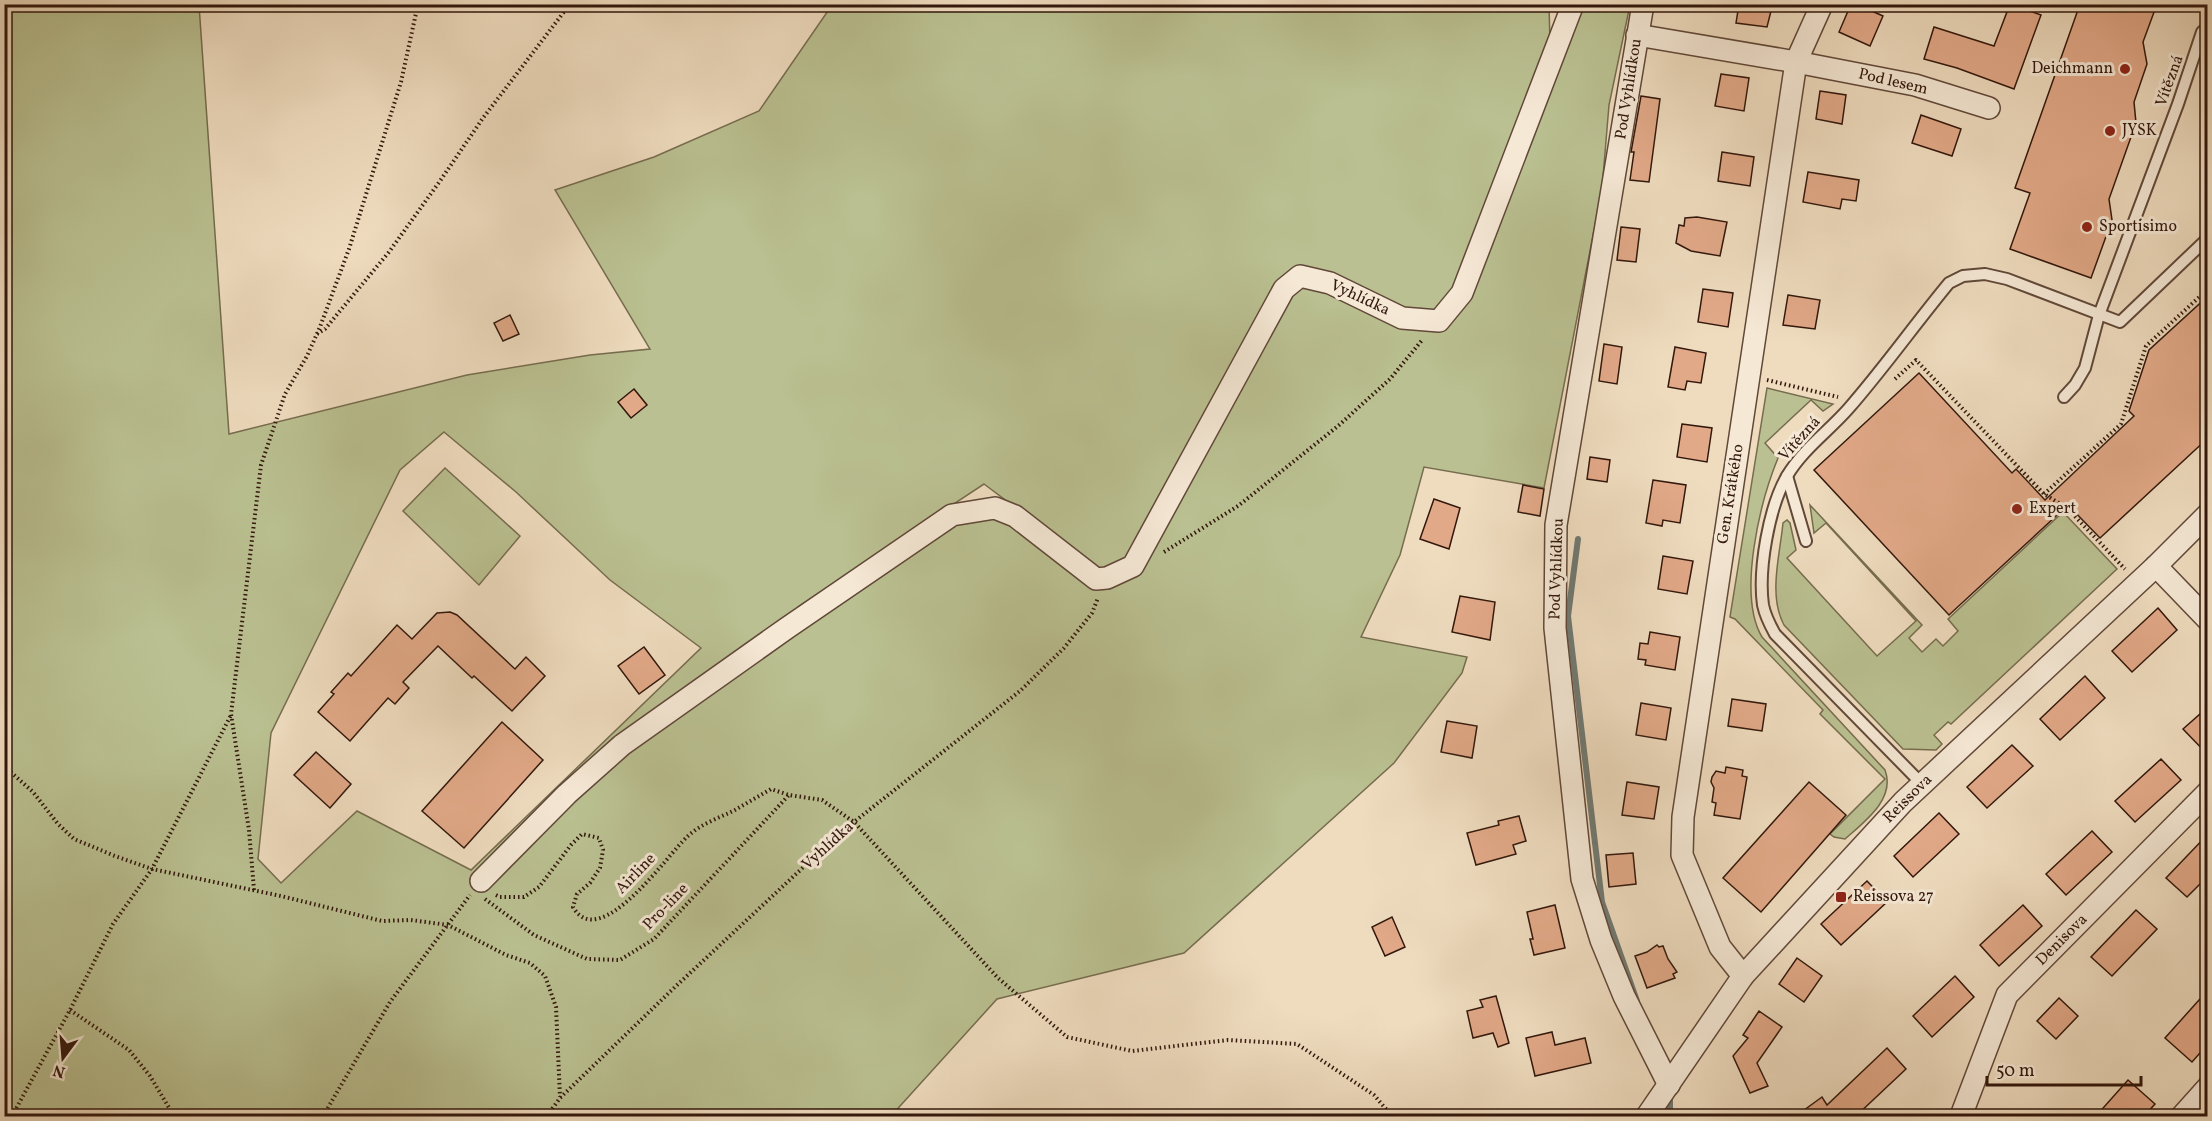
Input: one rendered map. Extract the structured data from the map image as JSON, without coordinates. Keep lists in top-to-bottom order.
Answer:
{
  "streets": {
    "street": [
      "Pod lesem",
      "Pod Vyhlídkou",
      "Vyhlídka",
      "Gen. Krátkého",
      "Reissova",
      "Denisova"
    ],
    "lane": ["Vítězná"],
    "path": ["Airline", "Pro-line"]
  },
  "crossings": [
    ["Vítězná", "Reissova"],
    ["Pod lesem", "Pod Vyhlídkou"],
    ["Pod lesem", "Gen. Krátkého"],
    ["Pod Vyhlídkou", "Reissova"],
    ["Gen. Krátkého", "Reissova"],
    ["Airline", "Pro-line"]
  ],
  "places": {
    "other": [
      "Deichmann",
      "JYSK",
      "Sportisimo",
      "Expert"
    ],
    "transit": ["Reissova 27"]
  },
  "scale_bar": "50 m",
  "north": "bottom"
}
